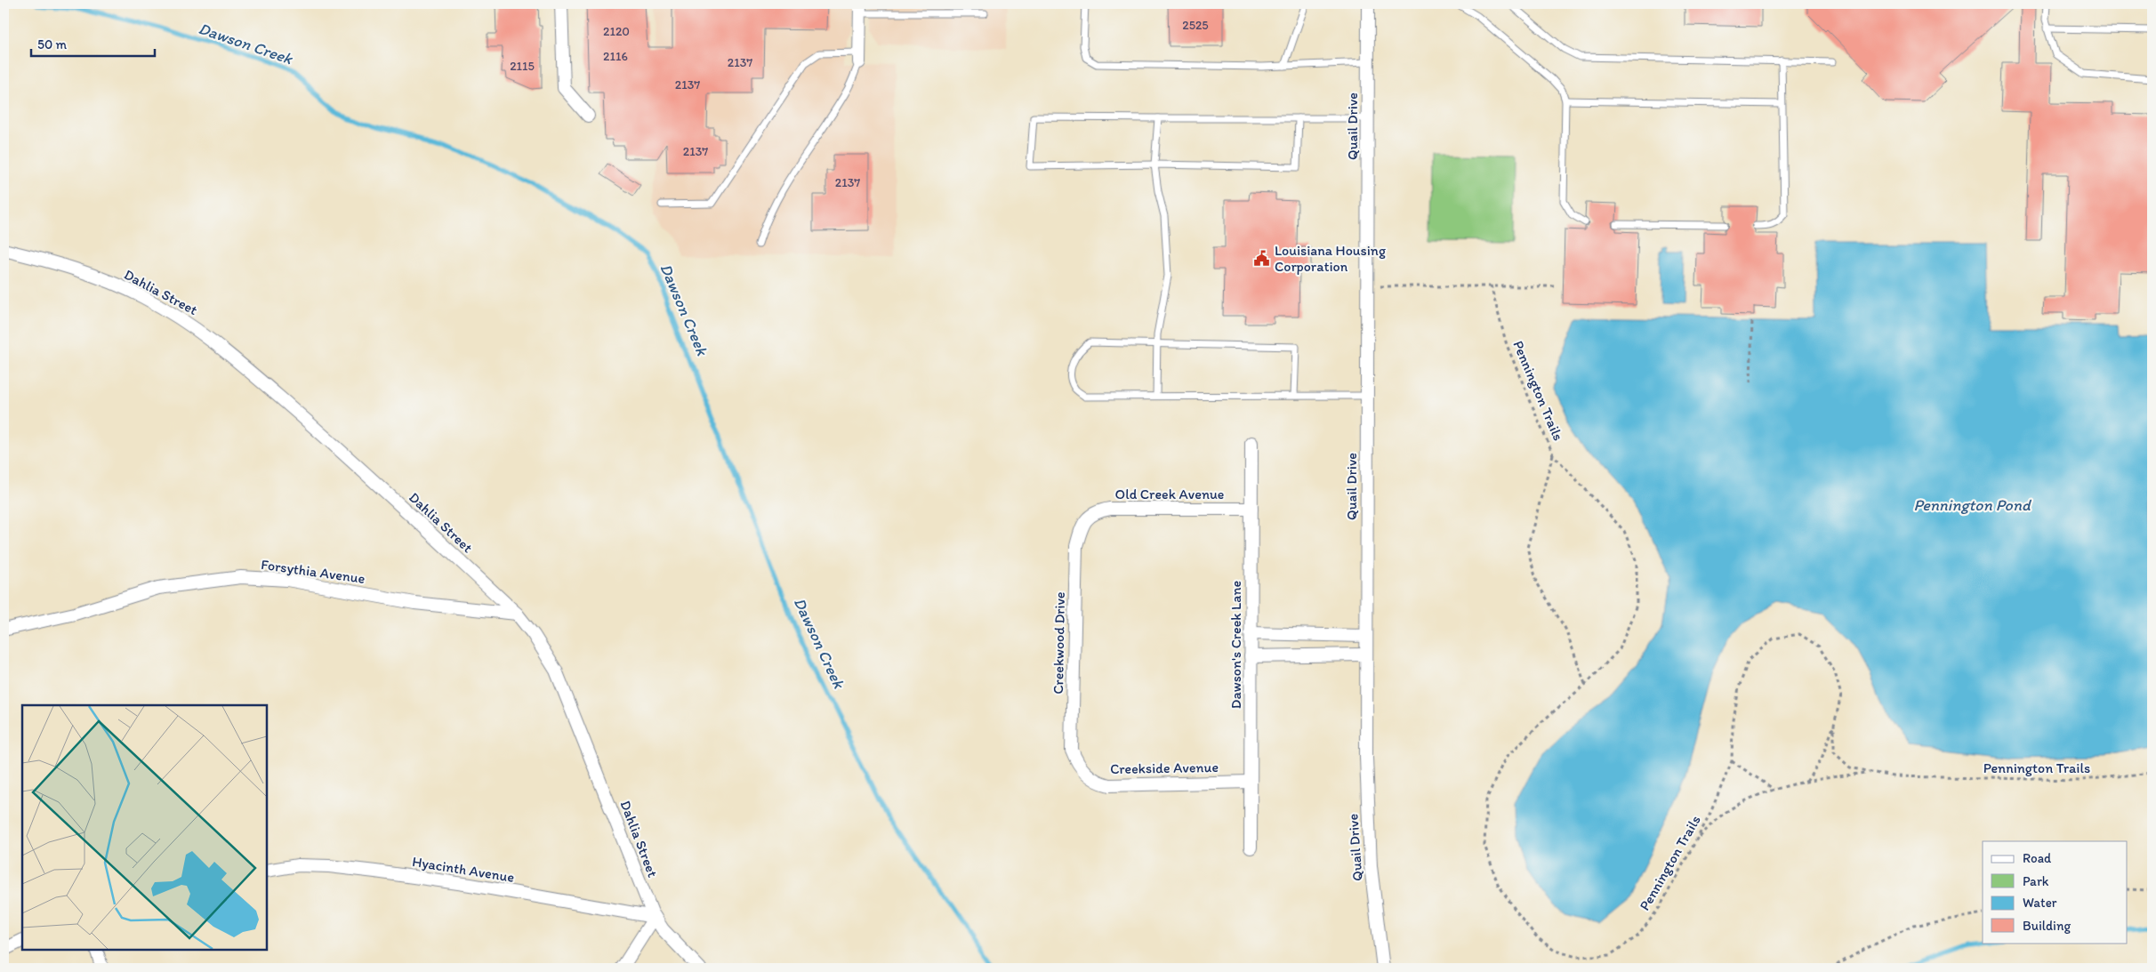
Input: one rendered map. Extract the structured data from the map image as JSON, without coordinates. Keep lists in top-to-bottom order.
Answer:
{
  "streets": {
    "street": [
      "Quail Drive",
      "Dahlia Street",
      "Old Creek Avenue",
      "Forsythia Avenue",
      "Creekwood Drive",
      "Dawson's Creek Lane",
      "Creekside Avenue",
      "Hyacinth Avenue"
    ],
    "path": ["Pennington Trails"]
  },
  "crossings": [
    ["Dahlia Street", "Forsythia Avenue"],
    ["Dahlia Street", "Hyacinth Avenue"],
    ["Old Creek Avenue", "Creekwood Drive"],
    ["Old Creek Avenue", "Dawson's Creek Lane"],
    ["Creekwood Drive", "Creekside Avenue"],
    ["Dawson's Creek Lane", "Creekside Avenue"]
  ],
  "water": ["Dawson Creek", "Pennington Pond"],
  "places": {
    "public building": ["Louisiana Housing Corporation"]
  },
  "house_numbers": [
    "2525",
    "2120",
    "2116",
    "2137",
    "2115",
    "2137",
    "2137",
    "2137"
  ],
  "legend": [
    "Road",
    "Park",
    "Water",
    "Building"
  ],
  "scale_bar": "50 m"
}
